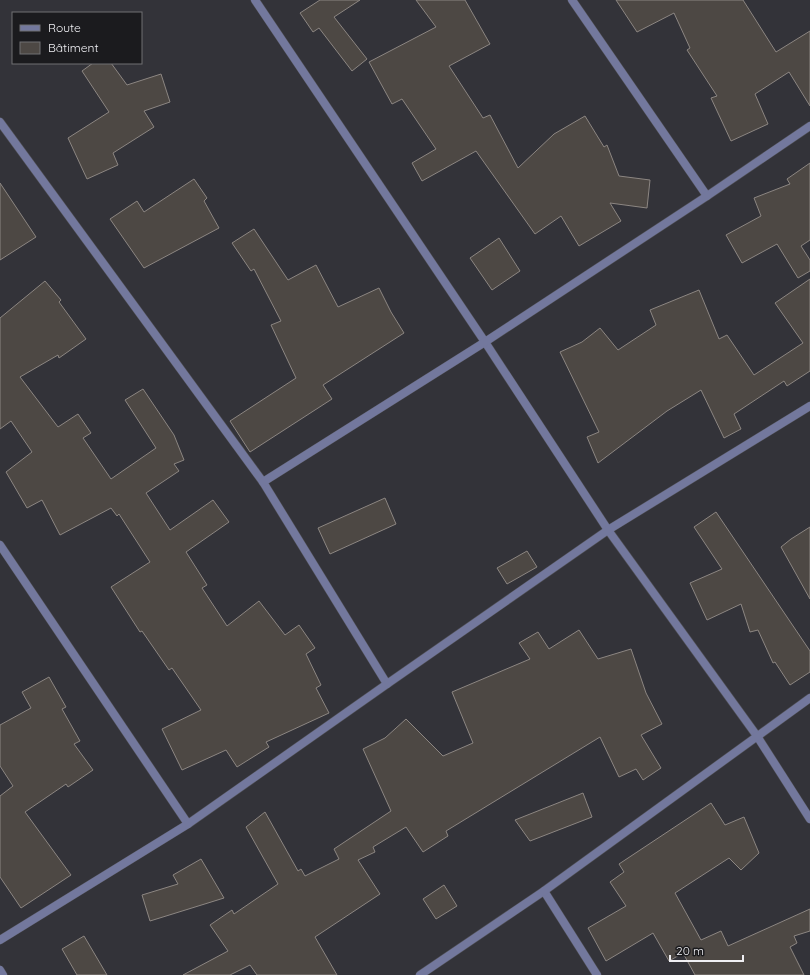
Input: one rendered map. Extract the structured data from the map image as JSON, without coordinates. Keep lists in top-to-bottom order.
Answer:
{
  "legend": ["Route", "Bâtiment"],
  "scale_bar": "20 m"
}
